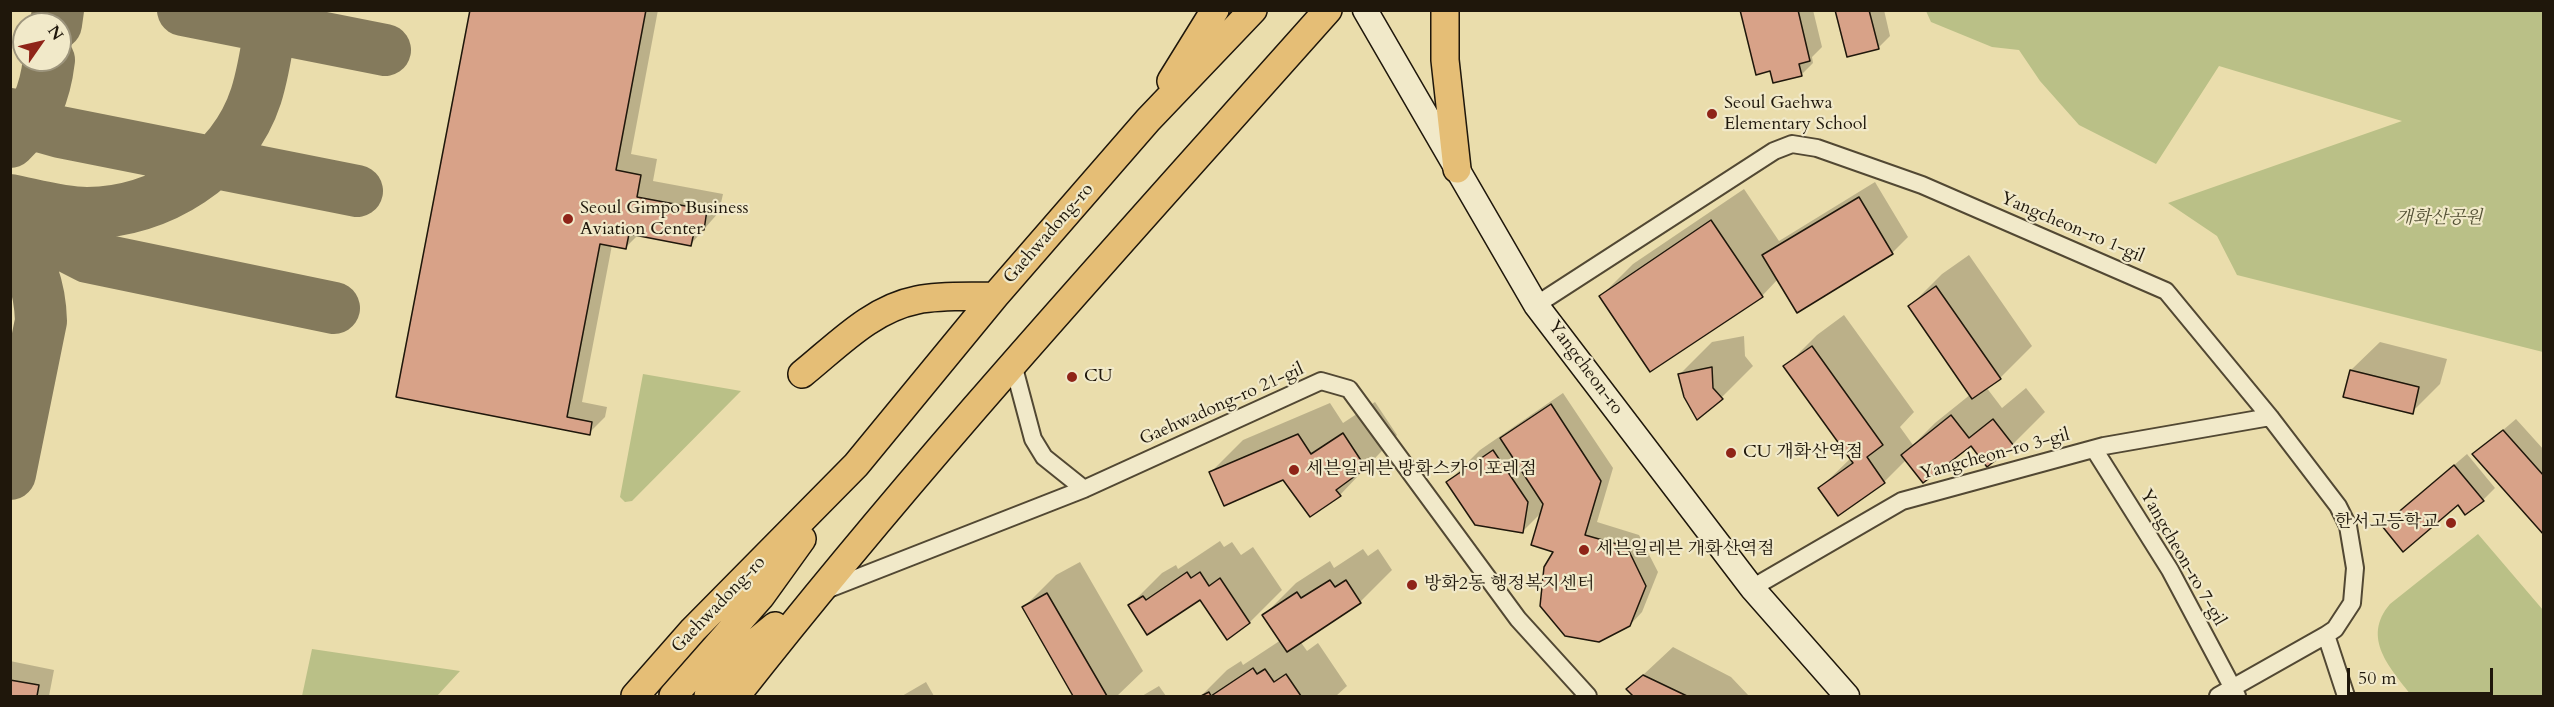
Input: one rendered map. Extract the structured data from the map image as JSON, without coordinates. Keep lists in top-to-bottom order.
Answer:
{
  "streets": {
    "main road": ["Gaehwadong-ro", "Yangcheon-ro"],
    "street": [
      "Yangcheon-ro 1-gil",
      "Gaehwadong-ro 21-gil",
      "Yangcheon-ro 3-gil",
      "Yangcheon-ro 7-gil"
    ]
  },
  "crossings": [
    ["Yangcheon-ro 1-gil", "Yangcheon-ro"],
    ["Yangcheon-ro 1-gil", "Yangcheon-ro 3-gil"],
    ["Yangcheon-ro 1-gil", "Yangcheon-ro 7-gil"],
    ["Yangcheon-ro", "Yangcheon-ro 3-gil"],
    ["Yangcheon-ro 3-gil", "Yangcheon-ro 7-gil"]
  ],
  "parks": ["개화산공원"],
  "places": [
    "Seoul Gaehwa Elementary School",
    "Seoul Gimpo Business Aviation Center",
    "CU",
    "CU 개화산역점",
    "세븐일레븐 방화스카이포레점",
    "한서고등학교",
    "세븐일레븐 개화산역점",
    "방화2동 행정복지센터"
  ],
  "scale_bar": "50 m",
  "north": "top right"
}
